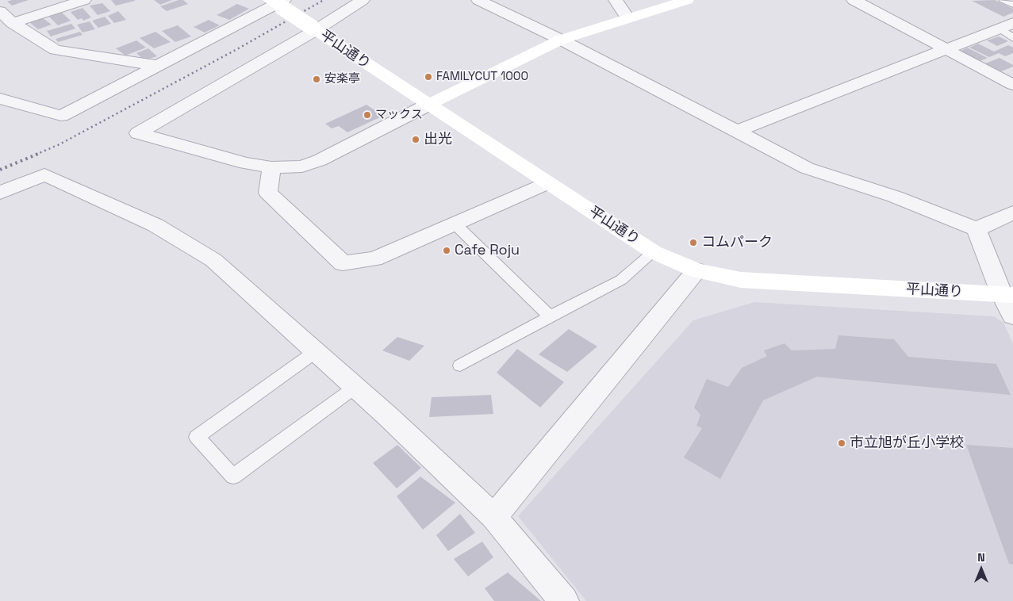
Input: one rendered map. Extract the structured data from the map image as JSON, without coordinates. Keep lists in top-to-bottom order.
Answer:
{
  "streets": {
    "main road": ["平山通り"]
  },
  "places": [
    "FAMILYCUT 1000",
    "安楽亭",
    "マックス",
    "出光",
    "コムパーク",
    "Cafe Roju",
    "市立旭が丘小学校"
  ],
  "north": "top"
}
